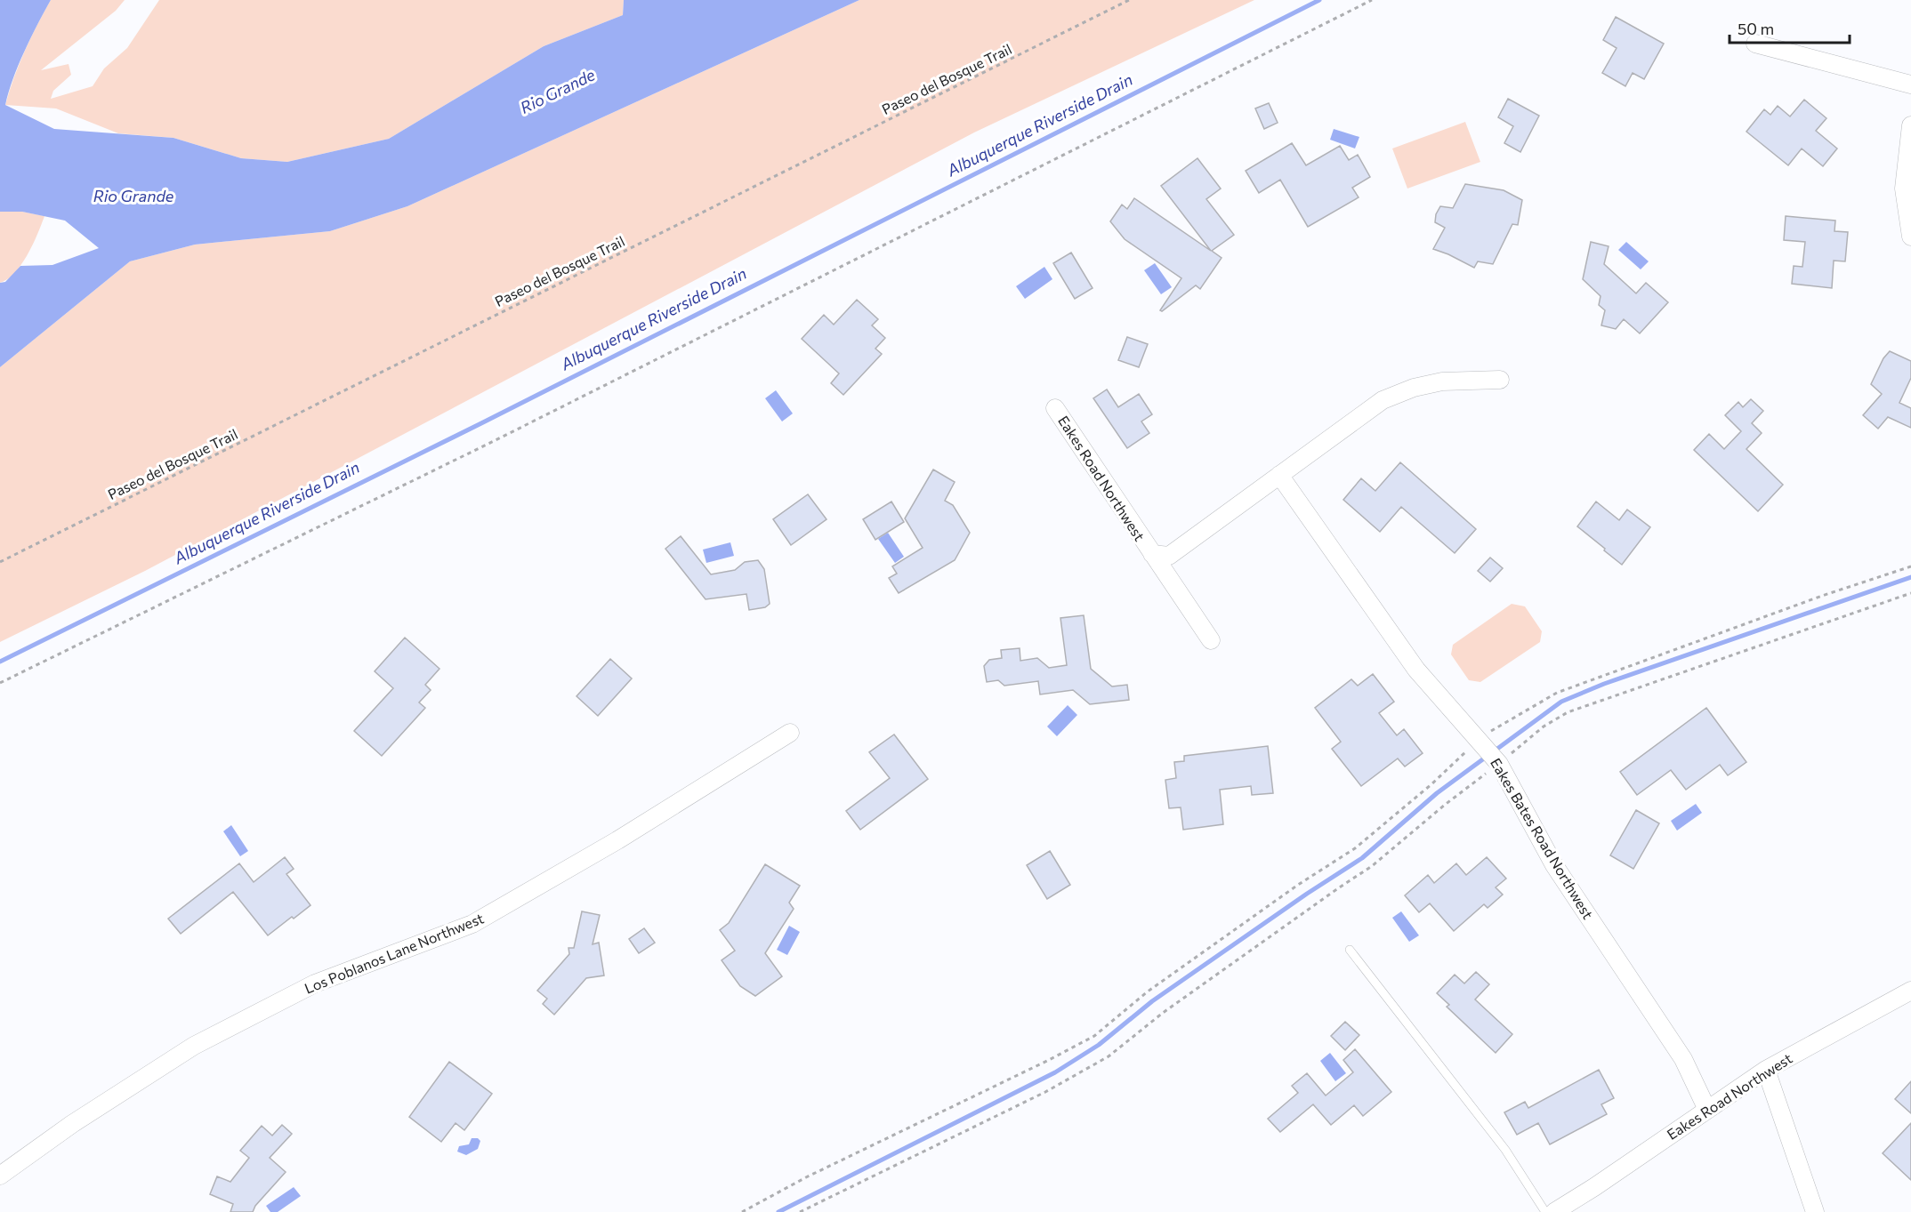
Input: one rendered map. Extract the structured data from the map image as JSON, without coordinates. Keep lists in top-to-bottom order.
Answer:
{
  "streets": {
    "street": ["Eakes Road Northwest", "Eakes Bates Road Northwest", "Los Poblanos Lane Northwest"],
    "path": ["Paseo del Bosque Trail"]
  },
  "crossings": [
    ["Eakes Road Northwest", "Eakes Bates Road Northwest"]
  ],
  "water": ["Rio Grande", "Albuquerque Riverside Drain"],
  "scale_bar": "50 m"
}
